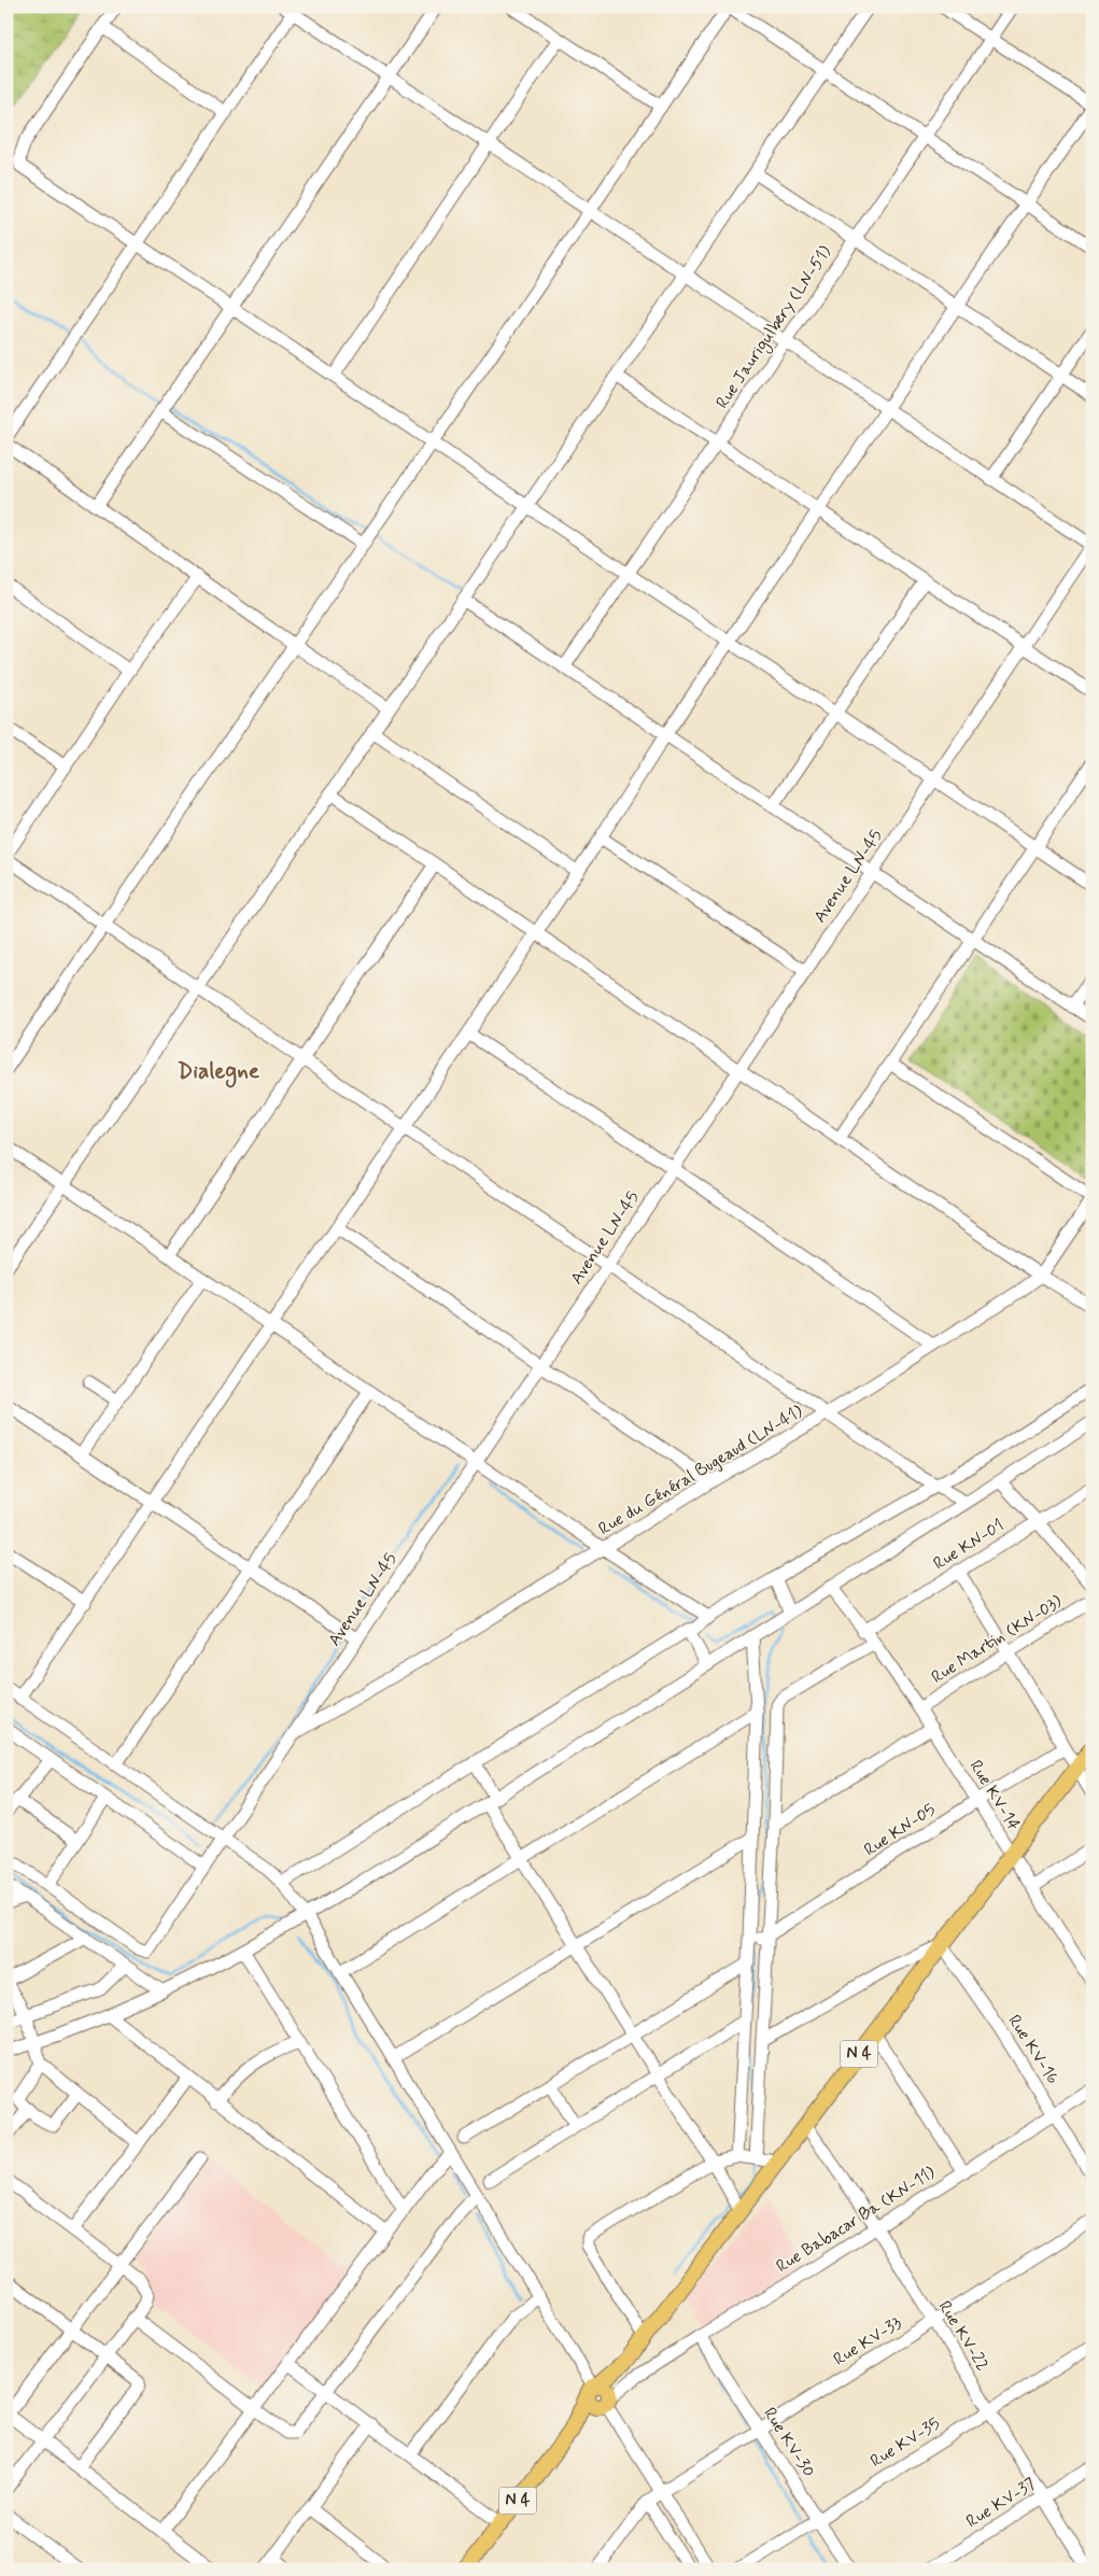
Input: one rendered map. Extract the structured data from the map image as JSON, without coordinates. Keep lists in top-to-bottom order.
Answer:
{
  "streets": {
    "main road": ["N 4"],
    "street": [
      "Rue Jaurigulbery (LN-51)",
      "Avenue LN-45",
      "Rue du Général Bugeaud (LN-41)",
      "Rue KN-01",
      "Rue Martin (KN-03)",
      "Rue KV-14",
      "Rue KN-05",
      "Rue KV-16",
      "Rue Babacar Ba (KN-11)",
      "Rue KV-22",
      "Rue KV-33",
      "Rue KV-30",
      "Rue KV-35",
      "Rue KV-37"
    ]
  },
  "crossings": [
    ["Avenue LN-45", "Rue du Général Bugeaud (LN-41)"],
    ["Rue KN-01", "Rue KV-14"],
    ["Rue Martin (KN-03)", "Rue KV-14"],
    ["Rue KV-14", "Rue KN-05"],
    ["Rue KV-14", "N 4"],
    ["Rue KV-16", "N 4"],
    ["Rue KV-16", "Rue Babacar Ba (KN-11)"],
    ["N 4", "Rue Babacar Ba (KN-11)"],
    ["N 4", "Rue KV-22"],
    ["Rue Babacar Ba (KN-11)", "Rue KV-22"],
    ["Rue Babacar Ba (KN-11)", "Rue KV-30"],
    ["Rue KV-22", "Rue KV-33"],
    ["Rue KV-22", "Rue KV-35"],
    ["Rue KV-22", "Rue KV-37"],
    ["Rue KV-33", "Rue KV-30"],
    ["Rue KV-30", "Rue KV-35"]
  ],
  "districts": ["Dialegne"]
}
